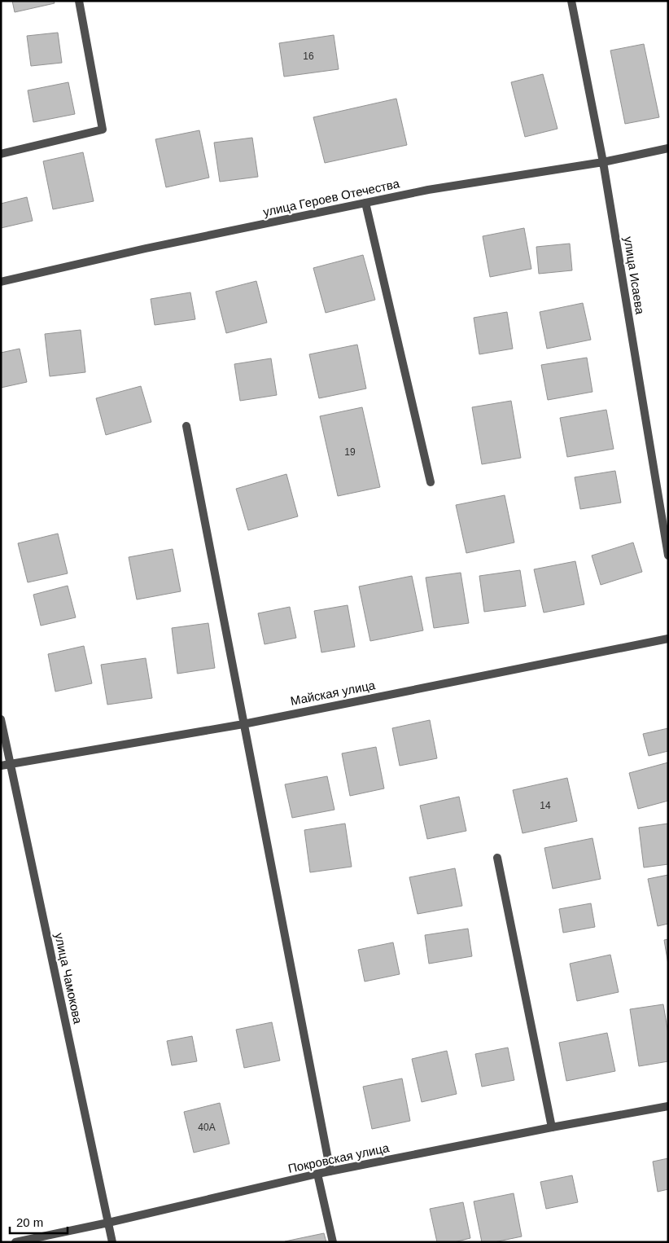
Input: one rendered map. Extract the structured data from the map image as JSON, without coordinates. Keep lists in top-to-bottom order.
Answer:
{
  "streets": {
    "street": [
      "улица Героев Отечества",
      "улица Исаева",
      "Майская улица",
      "улица Чамокова",
      "Покровская улица"
    ]
  },
  "crossings": [
    ["улица Героев Отечества", "улица Исаева"],
    ["Майская улица", "улица Чамокова"],
    ["улица Чамокова", "Покровская улица"]
  ],
  "house_numbers": [
    "16",
    "19",
    "14",
    "40А"
  ],
  "scale_bar": "20 m"
}
